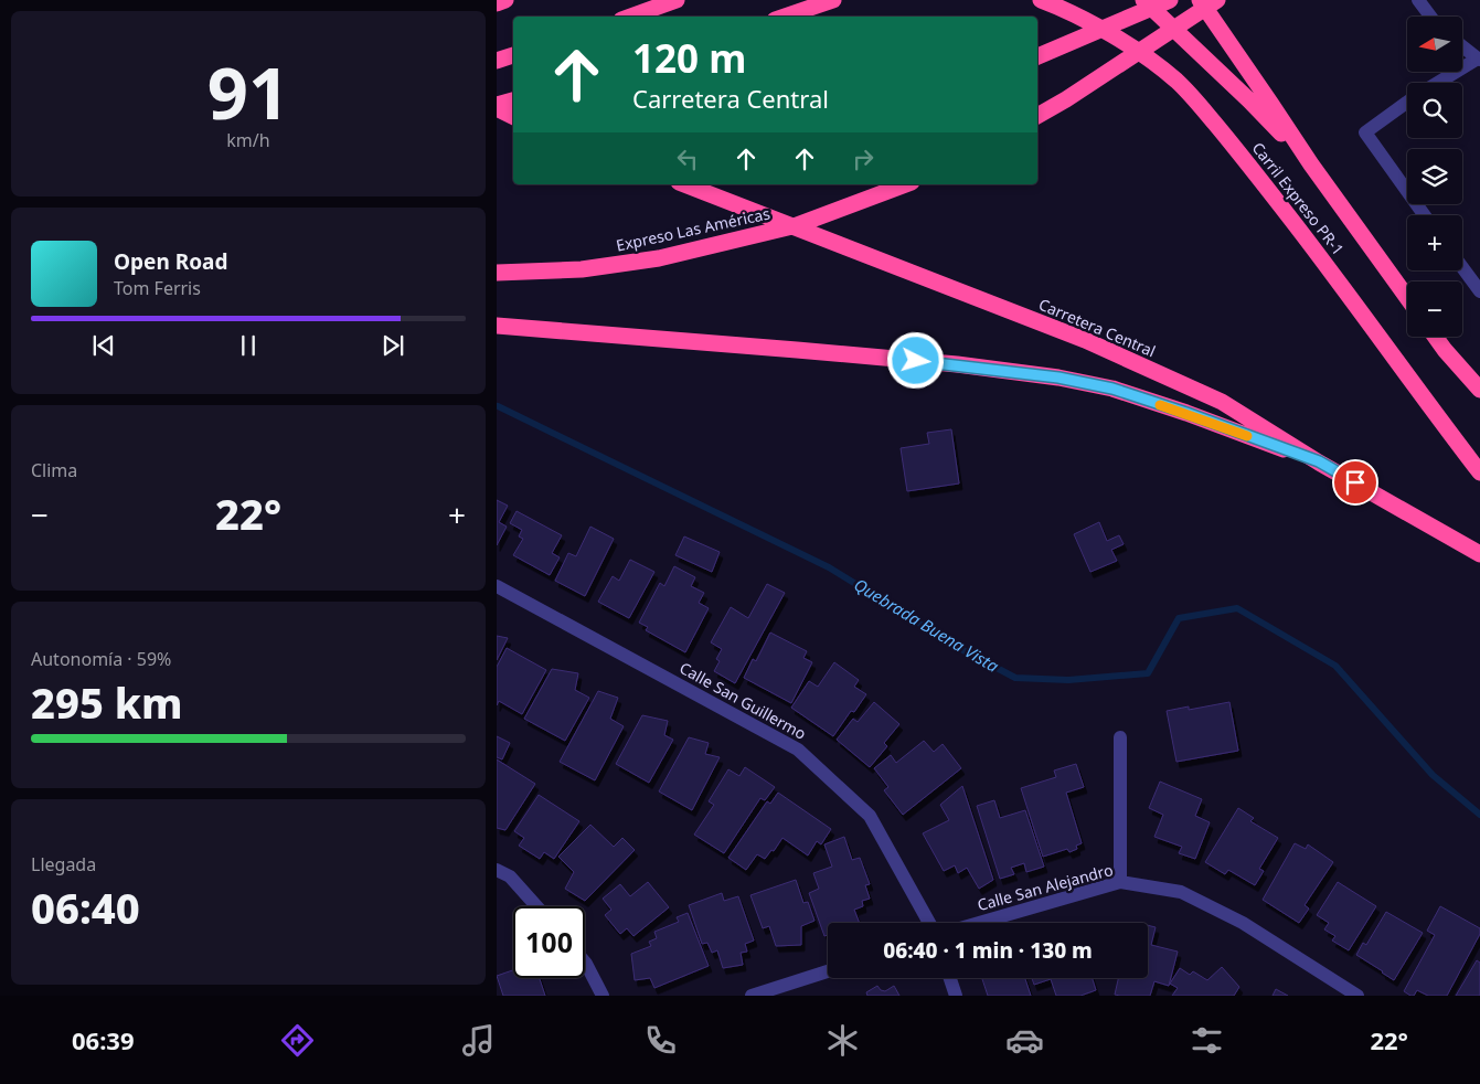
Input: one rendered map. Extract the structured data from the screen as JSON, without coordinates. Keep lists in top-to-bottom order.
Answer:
{
  "streets": {
    "highway": ["Carril Expreso PR-1", "Expreso Las Américas", "Carretera Central"],
    "street": ["Calle San Guillermo", "Calle San Alejandro"]
  },
  "water": ["Quebrada Buena Vista"],
  "north": "left",
  "page": {
    "tile": [
      ["91", "km/h"],
      "Clima",
      ["Autonomía · 59%", "295 km"],
      ["Llegada", "06:40"]
    ],
    "map_buttons": ["+", "−"],
    "turn": ["120 m", "Carretera Central"],
    "song": ["Open Road", "Tom Ferris"],
    "heat": ["−", "22°", "+"],
    "limit": "100",
    "trip": "06:40 · 1 min · 130 m",
    "tabs": ["06:39", "22°"]
  }
}
